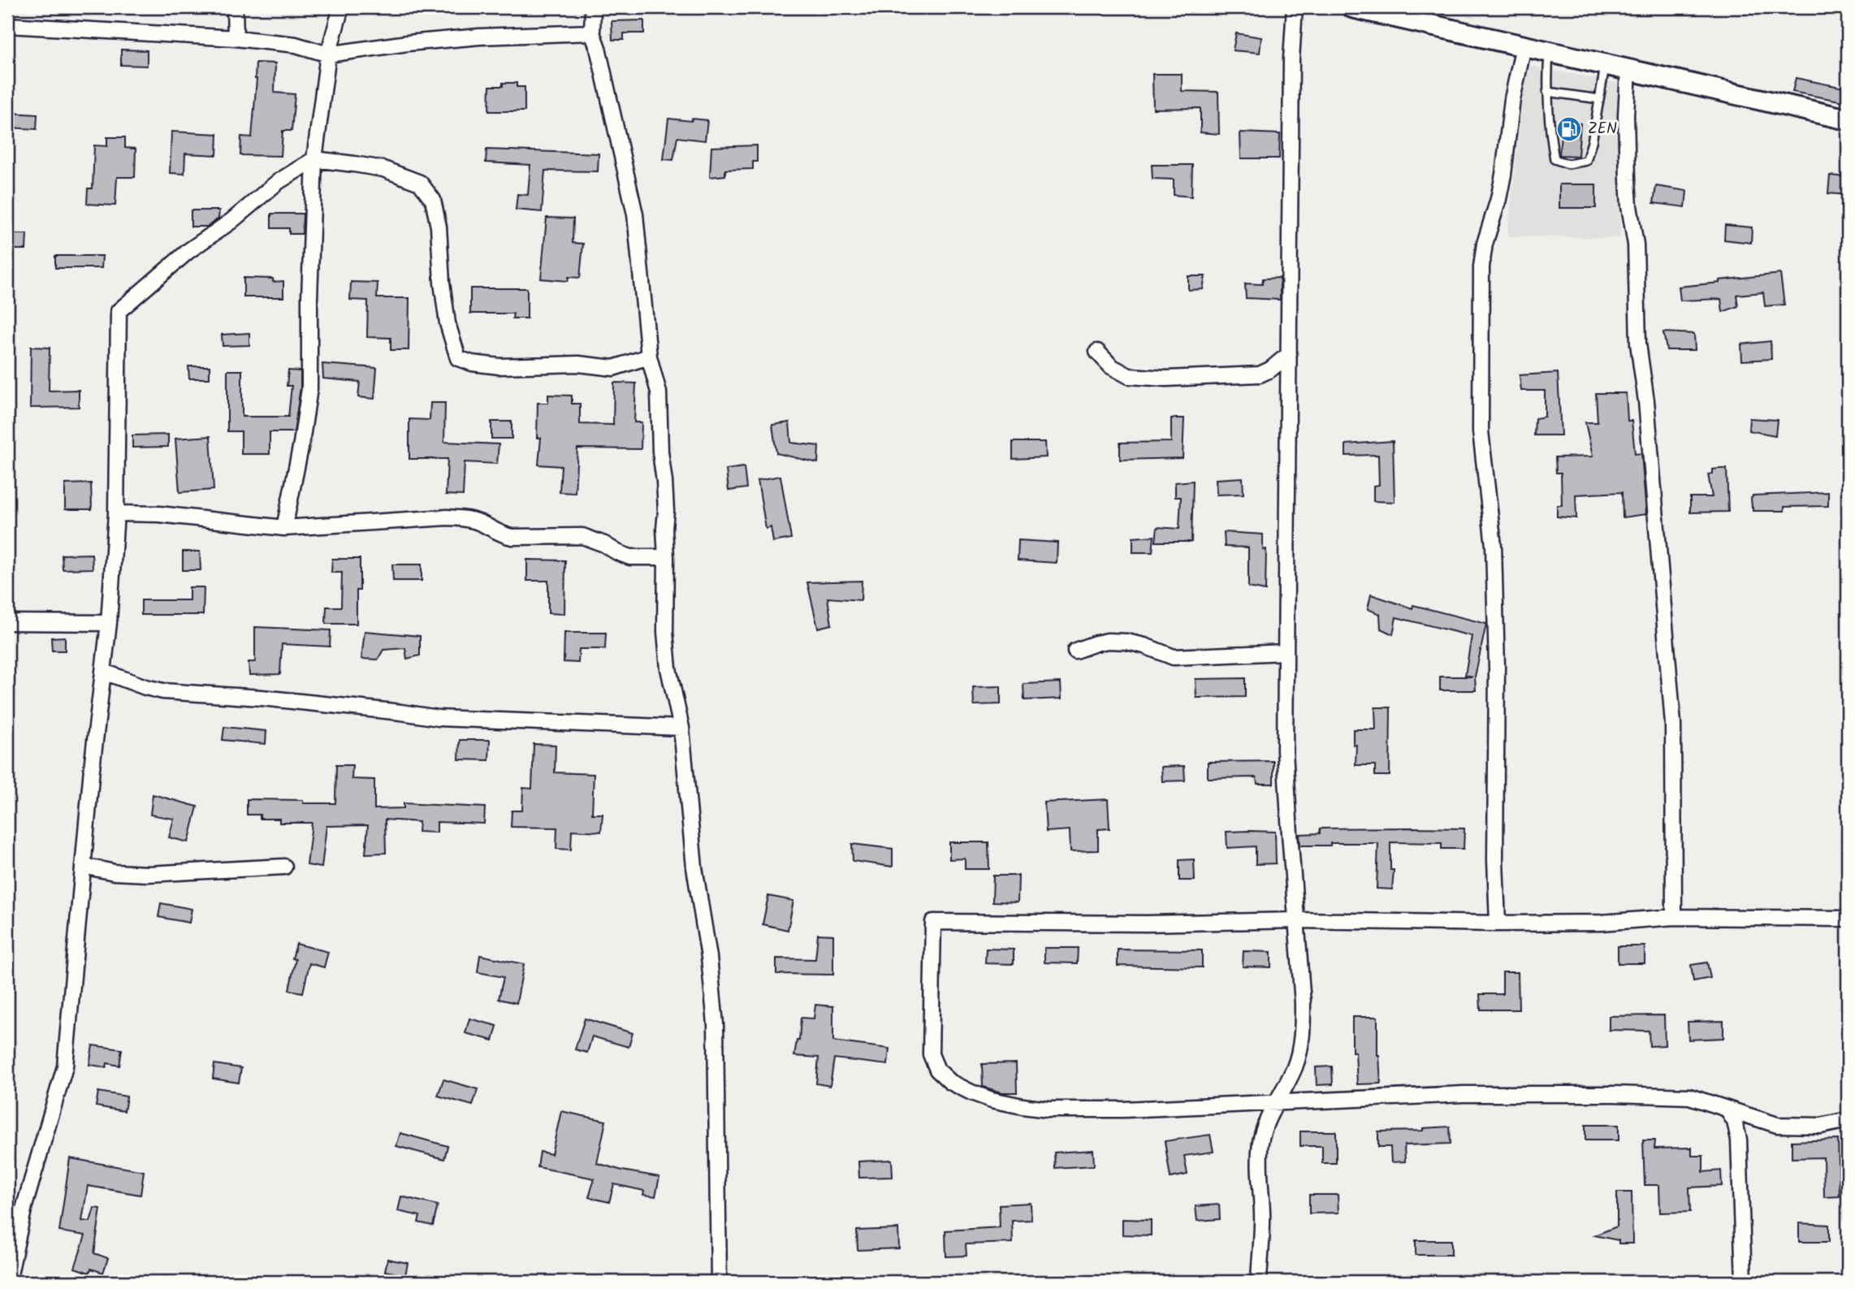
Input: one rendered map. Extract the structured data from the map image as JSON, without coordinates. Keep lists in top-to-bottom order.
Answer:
{
  "places": {
    "fuel station": ["ZEN"]
  }
}
